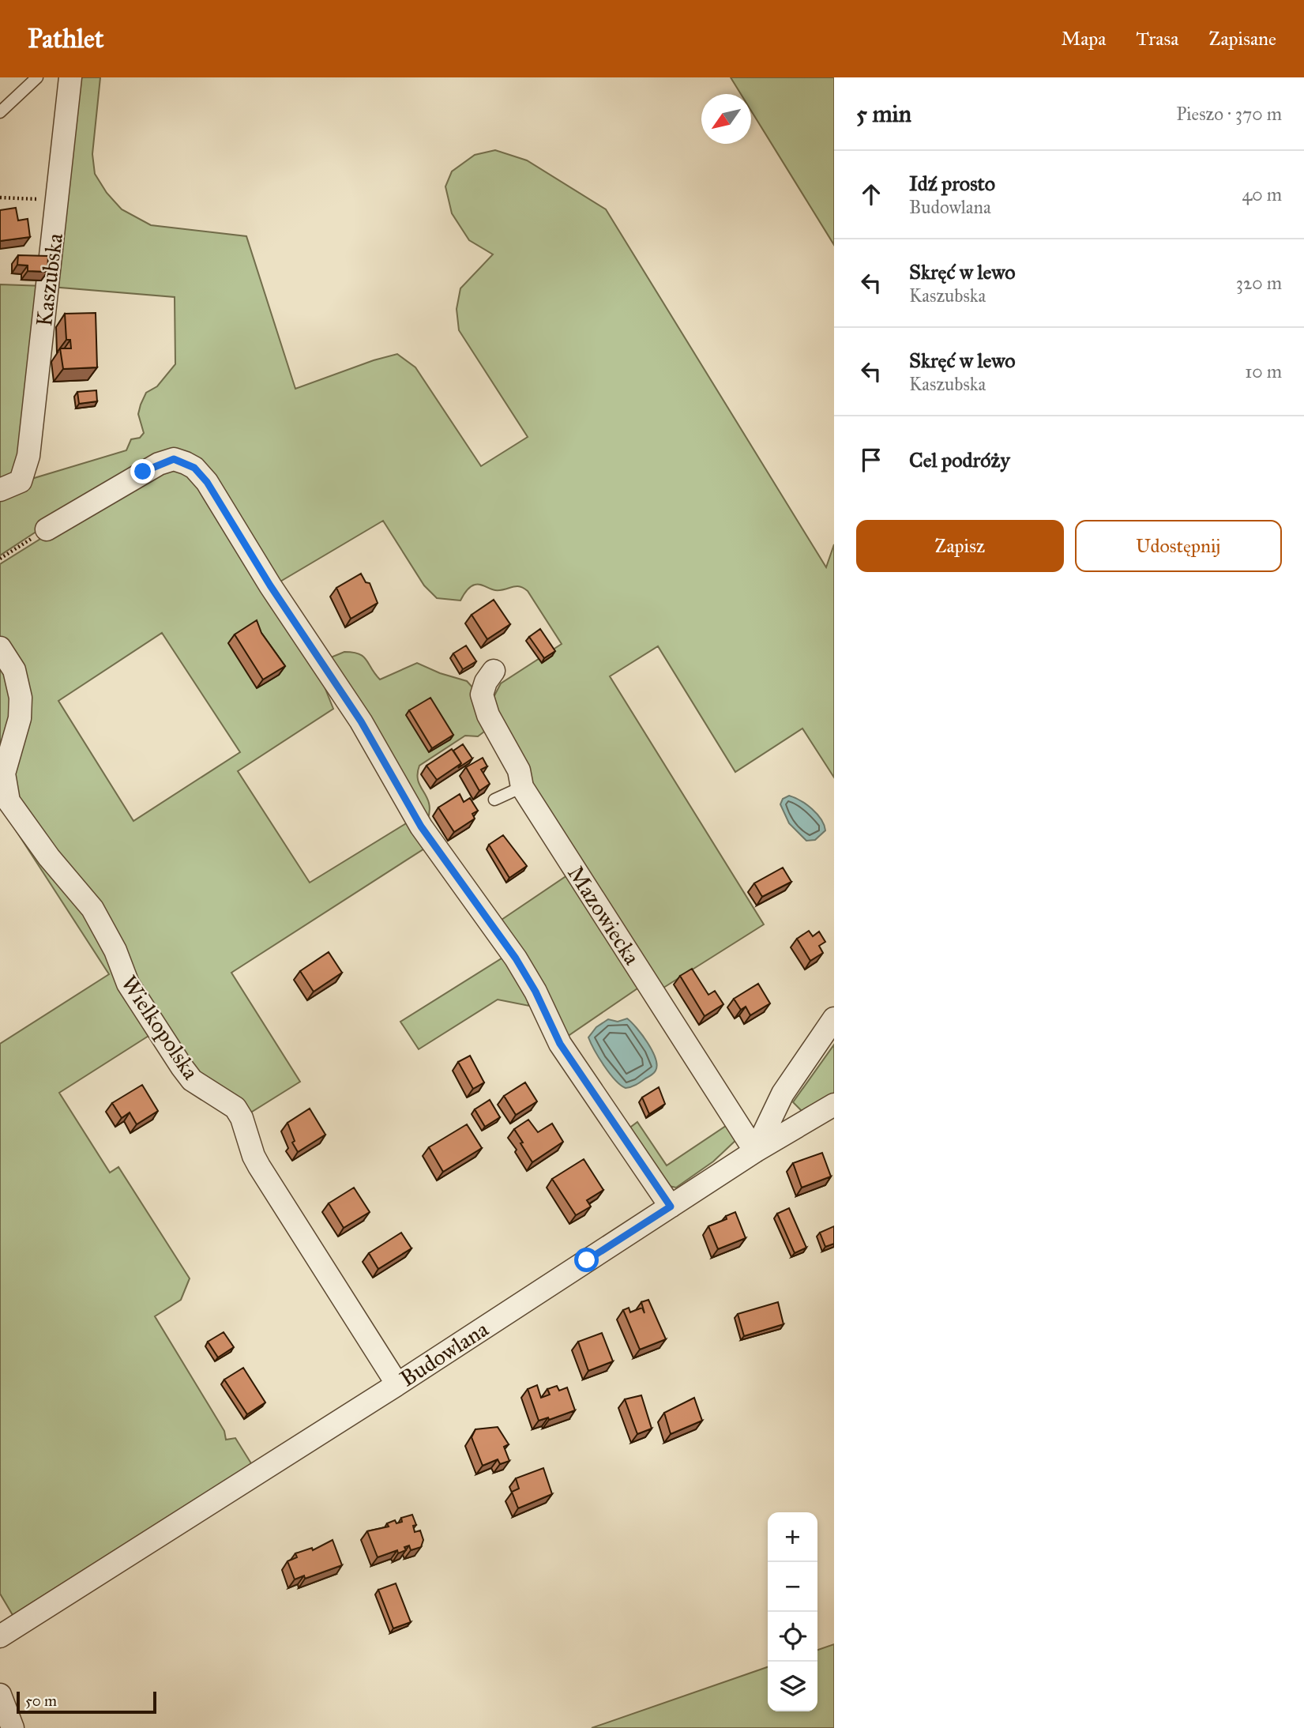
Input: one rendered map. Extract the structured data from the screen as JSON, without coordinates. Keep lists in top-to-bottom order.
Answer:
{
  "streets": {
    "street": [
      "Kaszubska",
      "Mazowiecka",
      "Wielkopolska",
      "Budowlana"
    ]
  },
  "crossings": [
    ["Mazowiecka", "Budowlana"],
    ["Wielkopolska", "Budowlana"]
  ],
  "scale_bar": "50 m",
  "north": "bottom left",
  "page": {
    "header": "Pathlet",
    "nav": ["Mapa", "Trasa", "Zapisane"],
    "heading": ["5 min", "Pieszo · 370 m"],
    "list": [
      ["Idź prosto", "Budowlana", "40 m"],
      ["Skręć w lewo", "Kaszubska", "320 m"],
      ["Skręć w lewo", "Kaszubska", "10 m"],
      "Cel podróży"
    ],
    "buttons": ["Zapisz", "Udostępnij"],
    "map_buttons": ["+", "−"],
    "scale": "50 m"
  }
}
